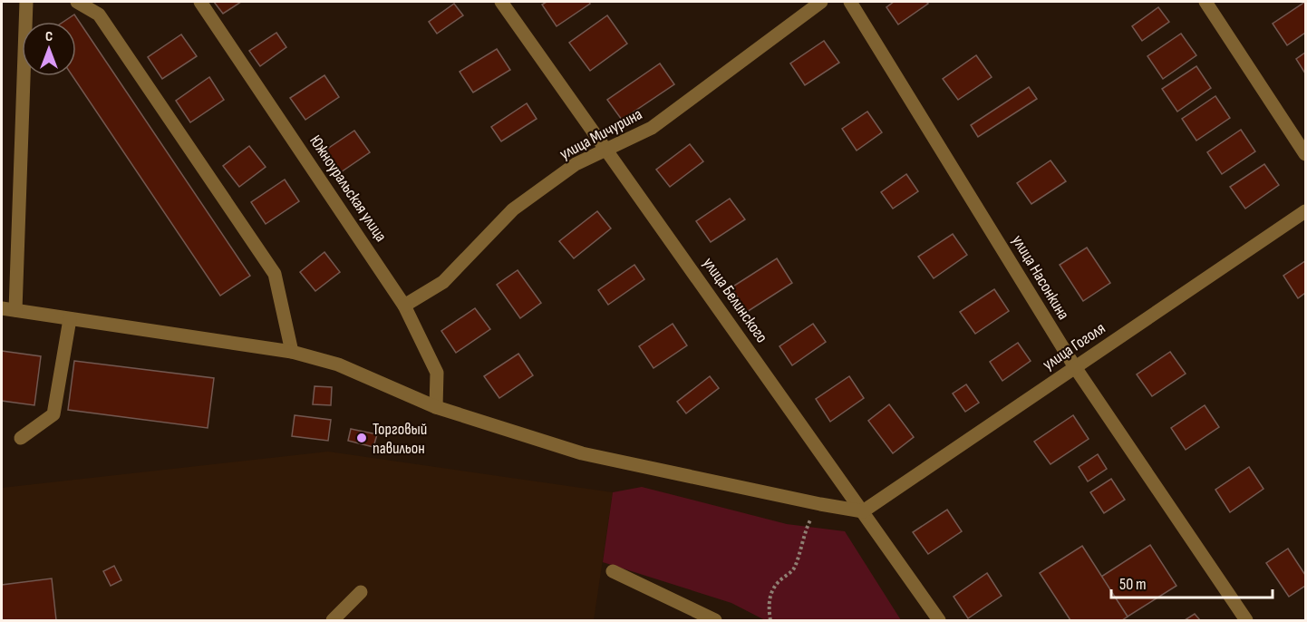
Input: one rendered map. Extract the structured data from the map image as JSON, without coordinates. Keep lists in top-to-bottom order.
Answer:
{
  "streets": {
    "street": [
      "улица Мичурина",
      "Южноуральская улица",
      "улица Насонкина",
      "улица Белинского",
      "улица Гоголя"
    ]
  },
  "crossings": [
    ["улица Мичурина", "Южноуральская улица"],
    ["улица Мичурина", "улица Белинского"],
    ["улица Насонкина", "улица Гоголя"],
    ["улица Белинского", "улица Гоголя"]
  ],
  "places": ["Торговый павильон"],
  "scale_bar": "50 m",
  "north": "top"
}
